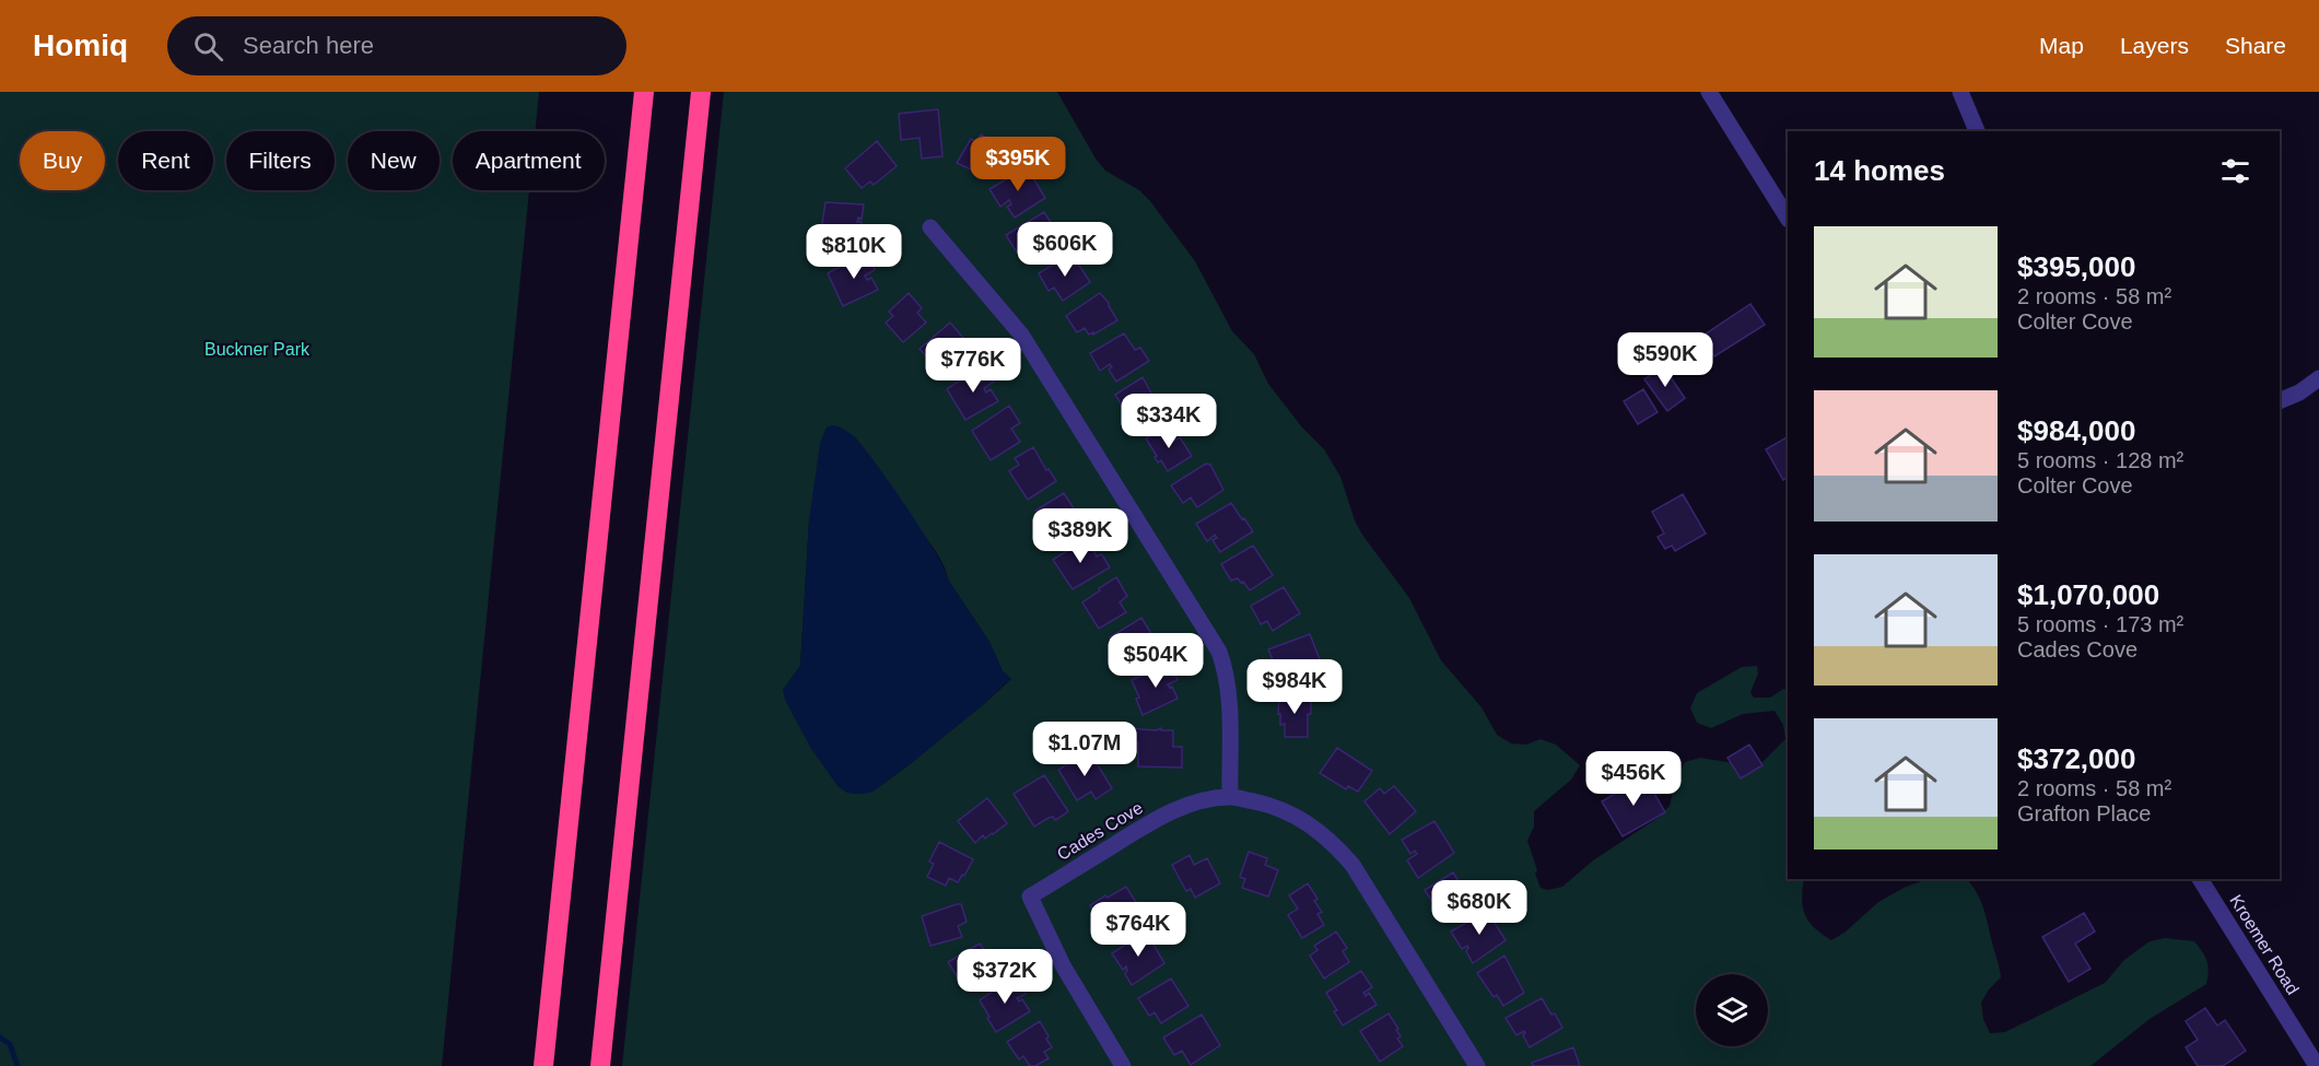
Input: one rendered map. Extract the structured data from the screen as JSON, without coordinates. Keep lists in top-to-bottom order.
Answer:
{
  "streets": {
    "street": ["Cades Cove", "Kroemer Road"]
  },
  "parks": ["Buckner Park"],
  "page": {
    "header": "Homiq",
    "search": "Search here",
    "nav": ["Map", "Layers", "Share"],
    "chip": [
      "Buy",
      "Rent",
      "Filters",
      "New",
      "Apartment"
    ],
    "heading": "14 homes",
    "price": [
      "$395K",
      "$606K",
      "$810K",
      "$590K",
      "$776K",
      "$334K",
      "$389K",
      "$504K",
      "$984K",
      "$1.07M",
      "$456K",
      "$680K",
      "$764K",
      "$372K"
    ],
    "list": [
      {
        "name": "$395,000",
        "note": "2 rooms · 58 m² · Colter Cove"
      },
      {
        "name": "$984,000",
        "note": "5 rooms · 128 m² · Colter Cove"
      },
      {
        "name": "$1,070,000",
        "note": "5 rooms · 173 m² · Cades Cove"
      },
      {
        "name": "$372,000",
        "note": "2 rooms · 58 m² · Grafton Place"
      }
    ]
  }
}
